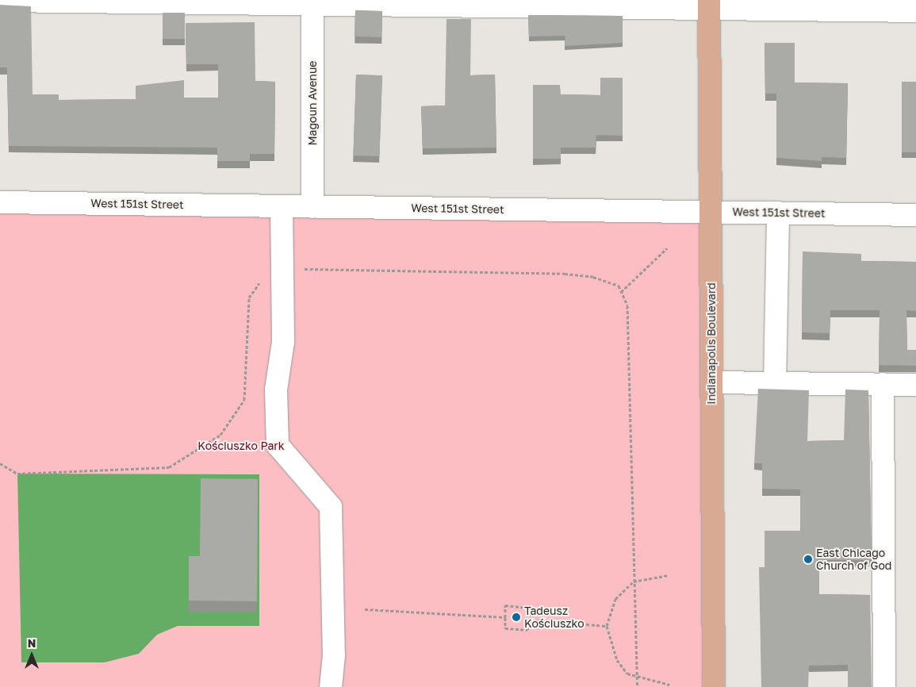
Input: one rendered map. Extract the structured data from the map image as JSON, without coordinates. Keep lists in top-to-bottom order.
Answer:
{
  "streets": {
    "main road": ["Indianapolis Boulevard"],
    "street": ["Magoun Avenue", "West 151st Street"]
  },
  "crossings": [
    ["Magoun Avenue", "West 151st Street"],
    ["West 151st Street", "Indianapolis Boulevard"]
  ],
  "parks": ["Kościuszko Park"],
  "places": ["East Chicago Church of God", "Tadeusz Kościuszko"],
  "north": "top"
}
